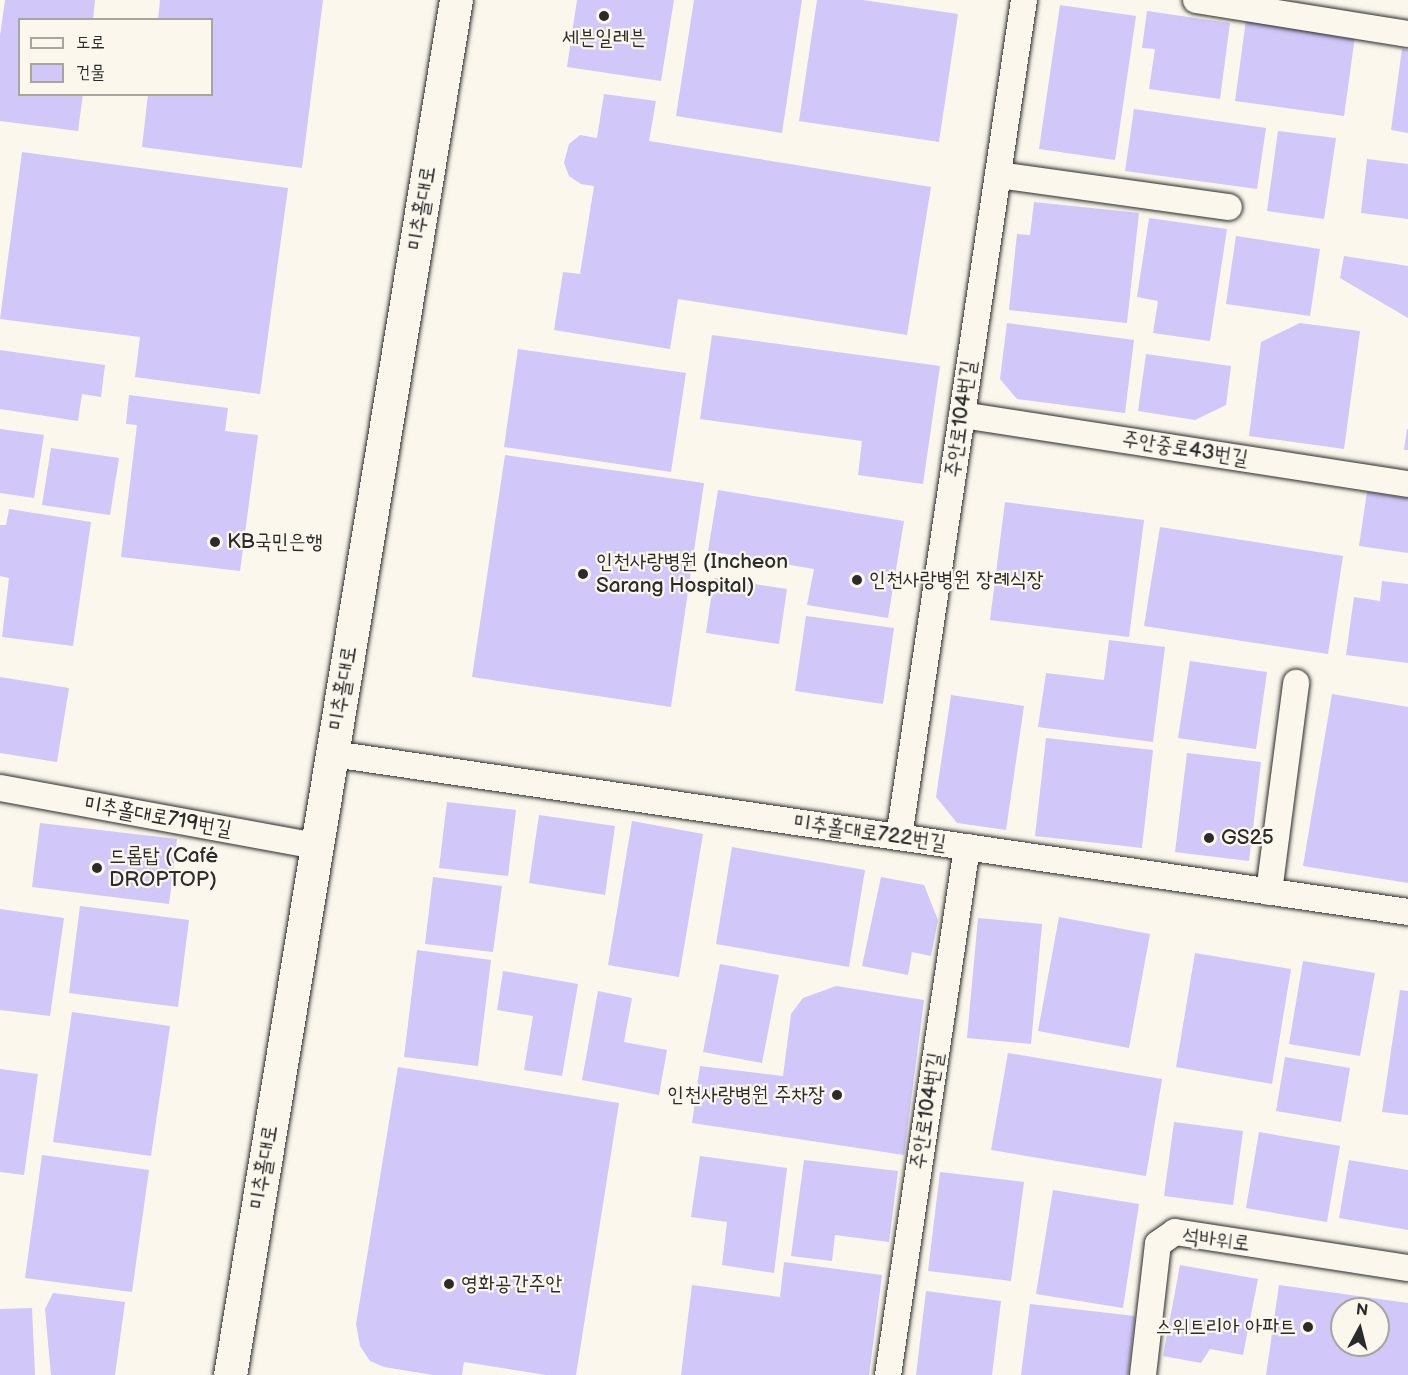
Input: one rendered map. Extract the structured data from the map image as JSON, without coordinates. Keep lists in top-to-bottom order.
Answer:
{
  "streets": {
    "main road": ["미추홀대로"],
    "lane": [
      "주안로104번길",
      "주안중로43번길",
      "미추홀대로719번길",
      "미추홀대로722번길",
      "석바위로"
    ]
  },
  "crossings": [
    ["미추홀대로", "미추홀대로719번길"],
    ["미추홀대로", "미추홀대로722번길"],
    ["주안로104번길", "주안중로43번길"],
    ["주안로104번길", "미추홀대로722번길"]
  ],
  "places": [
    "세븐일레븐",
    "KB국민은행",
    "인천사랑병원 (Incheon Sarang Hospital)",
    "인천사랑병원 장례식장",
    "GS25",
    "드롭탑 (Café DROPTOP)",
    "인천사랑병원 주차장",
    "영화공간주안",
    "스위트리아 아파트"
  ],
  "legend": ["도로", "건물"],
  "north": "top"
}
